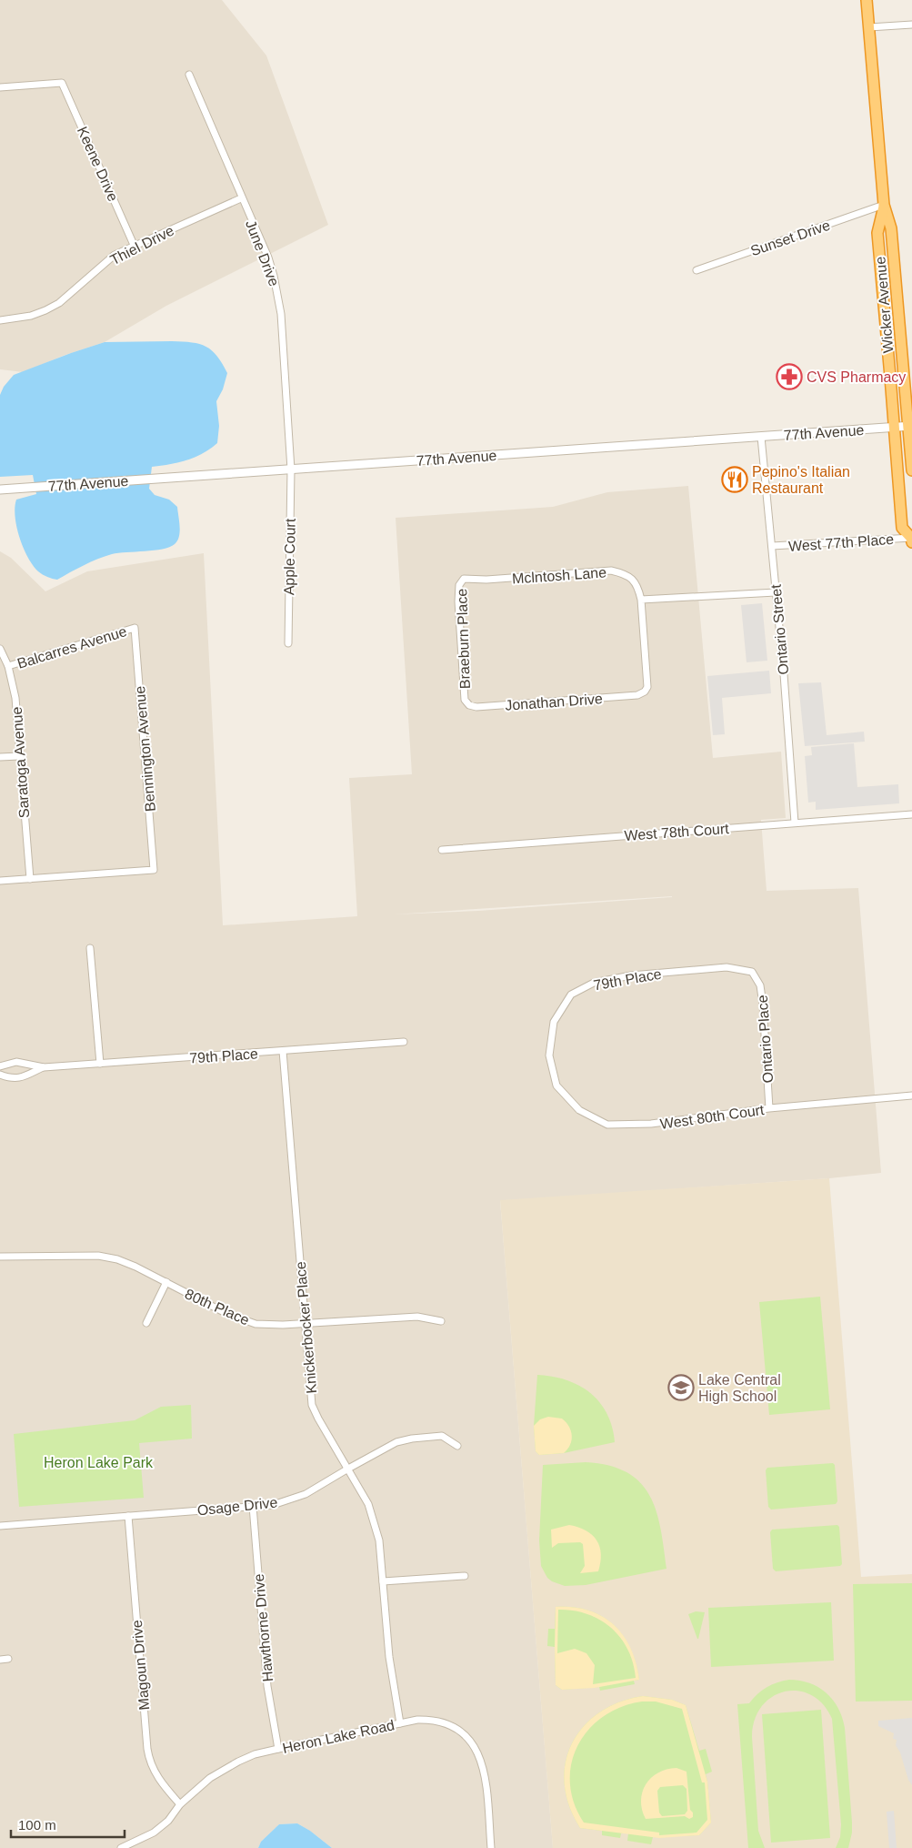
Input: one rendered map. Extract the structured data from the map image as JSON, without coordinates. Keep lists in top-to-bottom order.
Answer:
{
  "streets": {
    "highway": ["Wicker Avenue"],
    "street": [
      "Keene Drive",
      "Sunset Drive",
      "Thiel Drive",
      "June Drive",
      "77th Avenue",
      "West 77th Place",
      "Apple Court",
      "Mclntosh Lane",
      "Ontario Street",
      "Braeburn Place",
      "Balcarres Avenue",
      "Jonathan Drive",
      "Bennington Avenue",
      "Saratoga Avenue",
      "West 78th Court",
      "79th Place",
      "Ontario Place",
      "West 80th Court",
      "80th Place",
      "Knickerbocker Place",
      "Osage Drive",
      "Hawthorne Drive",
      "Magoun Drive",
      "Heron Lake Road"
    ]
  },
  "crossings": [
    ["Keene Drive", "Thiel Drive"],
    ["Sunset Drive", "Wicker Avenue"],
    ["Thiel Drive", "June Drive"],
    ["June Drive", "77th Avenue"],
    ["June Drive", "Apple Court"],
    ["Wicker Avenue", "77th Avenue"],
    ["Wicker Avenue", "West 77th Place"],
    ["77th Avenue", "Apple Court"],
    ["77th Avenue", "Ontario Street"],
    ["West 77th Place", "Ontario Street"],
    ["Mclntosh Lane", "Braeburn Place"],
    ["Mclntosh Lane", "Jonathan Drive"],
    ["Ontario Street", "West 78th Court"],
    ["Braeburn Place", "Jonathan Drive"],
    ["Balcarres Avenue", "Bennington Avenue"],
    ["Balcarres Avenue", "Saratoga Avenue"],
    ["Bennington Avenue", "Saratoga Avenue"],
    ["79th Place", "Ontario Place"],
    ["79th Place", "West 80th Court"],
    ["79th Place", "Knickerbocker Place"],
    ["Ontario Place", "West 80th Court"],
    ["80th Place", "Knickerbocker Place"],
    ["Knickerbocker Place", "Osage Drive"],
    ["Knickerbocker Place", "Heron Lake Road"],
    ["Osage Drive", "Hawthorne Drive"],
    ["Osage Drive", "Magoun Drive"],
    ["Hawthorne Drive", "Heron Lake Road"],
    ["Magoun Drive", "Heron Lake Road"]
  ],
  "parks": ["Heron Lake Park"],
  "places": {
    "pharmacy": ["CVS Pharmacy"],
    "restaurant": ["Pepino's Italian Restaurant"],
    "school or university": ["Lake Central High School"]
  },
  "scale_bar": "100 m"
}
